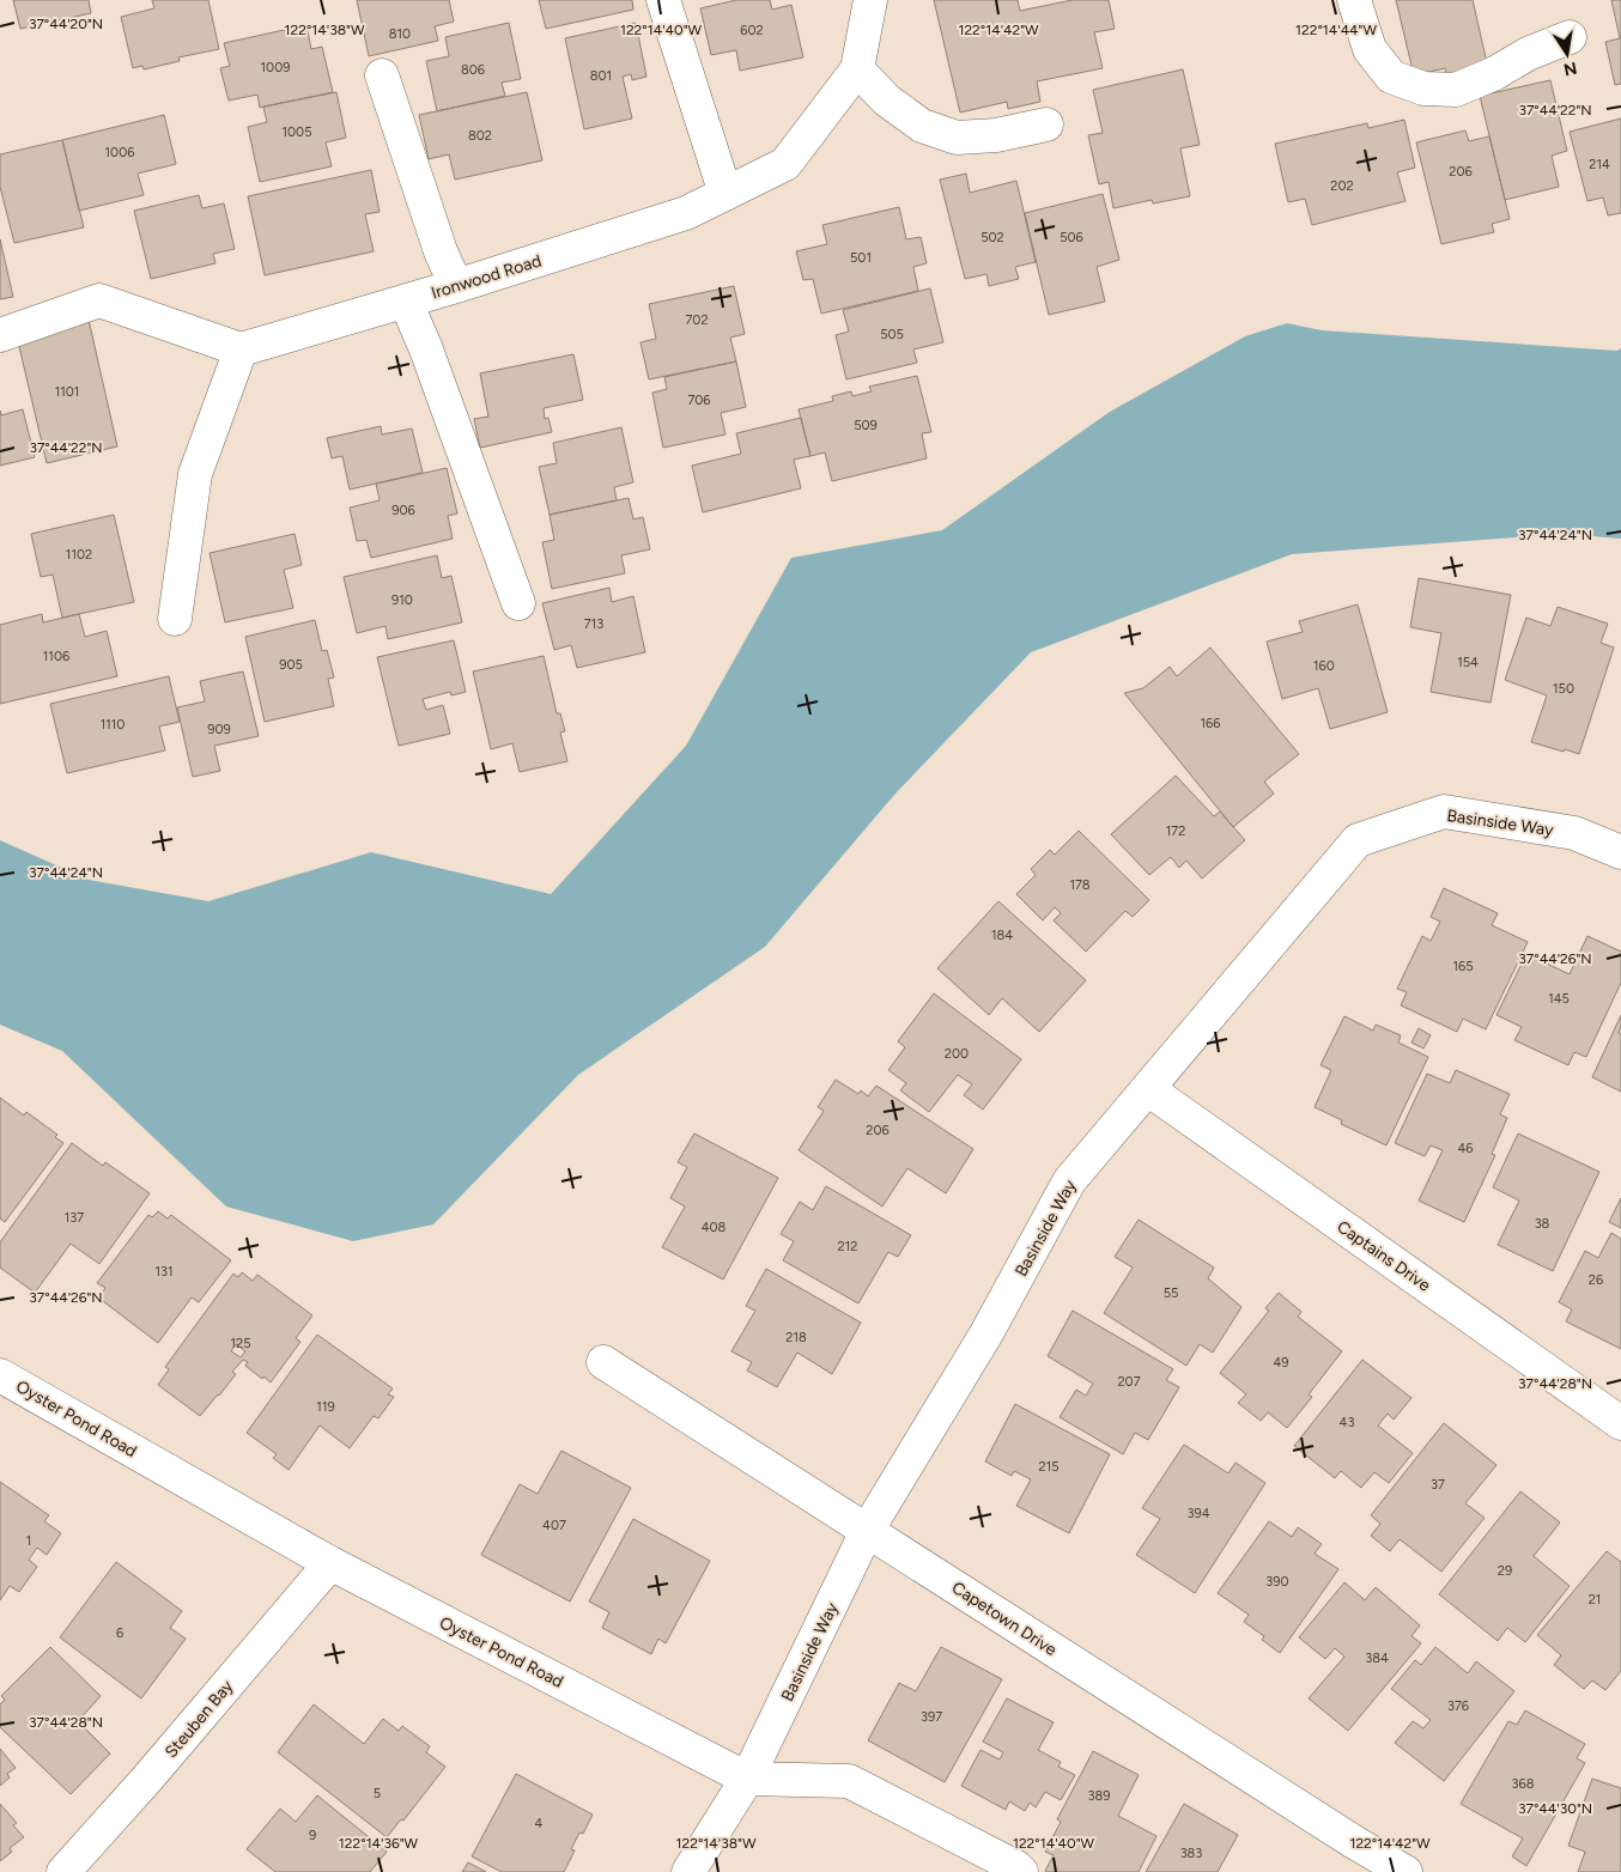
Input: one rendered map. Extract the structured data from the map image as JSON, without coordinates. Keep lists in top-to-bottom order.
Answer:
{
  "streets": {
    "street": [
      "Ironwood Road",
      "Basinside Way",
      "Captains Drive",
      "Oyster Pond Road",
      "Capetown Drive",
      "Steuben Bay"
    ]
  },
  "crossings": [
    ["Basinside Way", "Captains Drive"],
    ["Basinside Way", "Oyster Pond Road"],
    ["Basinside Way", "Capetown Drive"],
    ["Oyster Pond Road", "Steuben Bay"]
  ],
  "house_numbers": [
    "602",
    "810",
    "1009",
    "806",
    "801",
    "1005",
    "802",
    "1006",
    "214",
    "206",
    "202",
    "502",
    "506",
    "501",
    "702",
    "505",
    "1101",
    "706",
    "509",
    "906",
    "1102",
    "910",
    "713",
    "1106",
    "154",
    "905",
    "160",
    "150",
    "166",
    "1110",
    "909",
    "172",
    "178",
    "184",
    "165",
    "145",
    "200",
    "206",
    "46",
    "137",
    "38",
    "408",
    "212",
    "131",
    "26",
    "55",
    "218",
    "125",
    "49",
    "207",
    "119",
    "43",
    "215",
    "37",
    "394",
    "407",
    "1",
    "29",
    "390",
    "21",
    "6",
    "384",
    "376",
    "397",
    "368",
    "5",
    "389",
    "4",
    "9",
    "383"
  ],
  "north": "bottom",
  "coordinates": [
    "37°44'20\"N",
    "122°14'38\"W",
    "122°14'40\"W",
    "122°14'42\"W",
    "122°14'44\"W",
    "37°44'22\"N",
    "37°44'24\"N",
    "37°44'26\"N",
    "37°44'28\"N",
    "37°44'30\"N",
    "122°14'36\"W"
  ]
}
